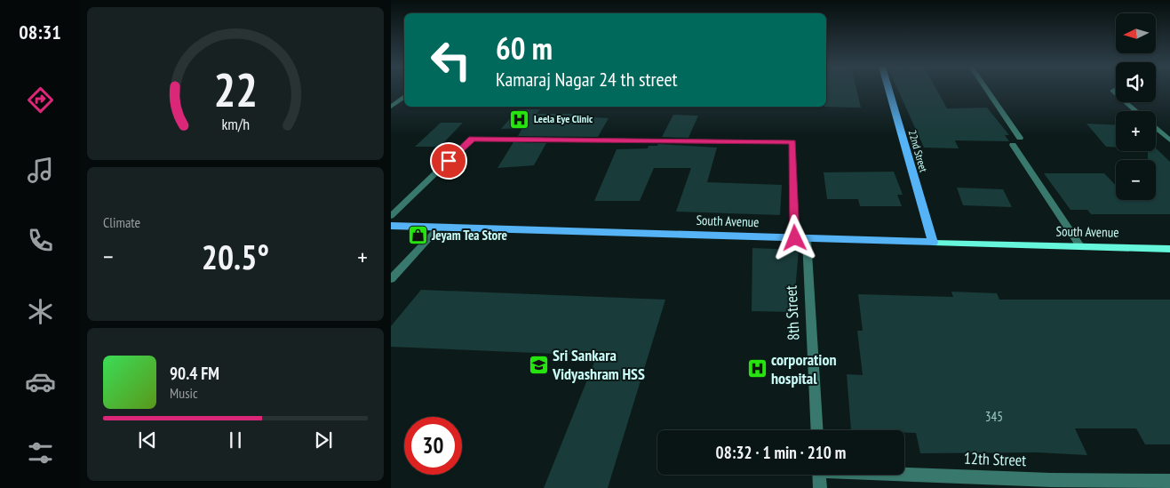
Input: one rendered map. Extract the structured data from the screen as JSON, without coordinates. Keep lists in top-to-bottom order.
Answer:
{
  "streets": {
    "main road": ["22nd Street", "South Avenue"],
    "street": ["8th Street", "12th Street"]
  },
  "crossings": [
    ["22nd Street", "South Avenue"],
    ["South Avenue", "8th Street"]
  ],
  "places": {
    "hospital": ["Leela Eye Clinic", "corporation hospital"],
    "shop": ["Jeyam Tea Store"],
    "school or university": ["Sri Sankara Vidyashram HSS"]
  },
  "house_numbers": ["345"],
  "north": "left",
  "page": {
    "tabs": "08:31",
    "map_buttons": ["+", "−"],
    "turn": ["60 m", "Kamaraj Nagar 24 th street"],
    "tile": "Climate",
    "heat": ["−", "20.5°", "+"],
    "song": ["90.4 FM", "Music"],
    "limit": "30",
    "trip": "08:32 · 1 min · 210 m",
    "gauge": ["22", "km/h"]
  }
}
